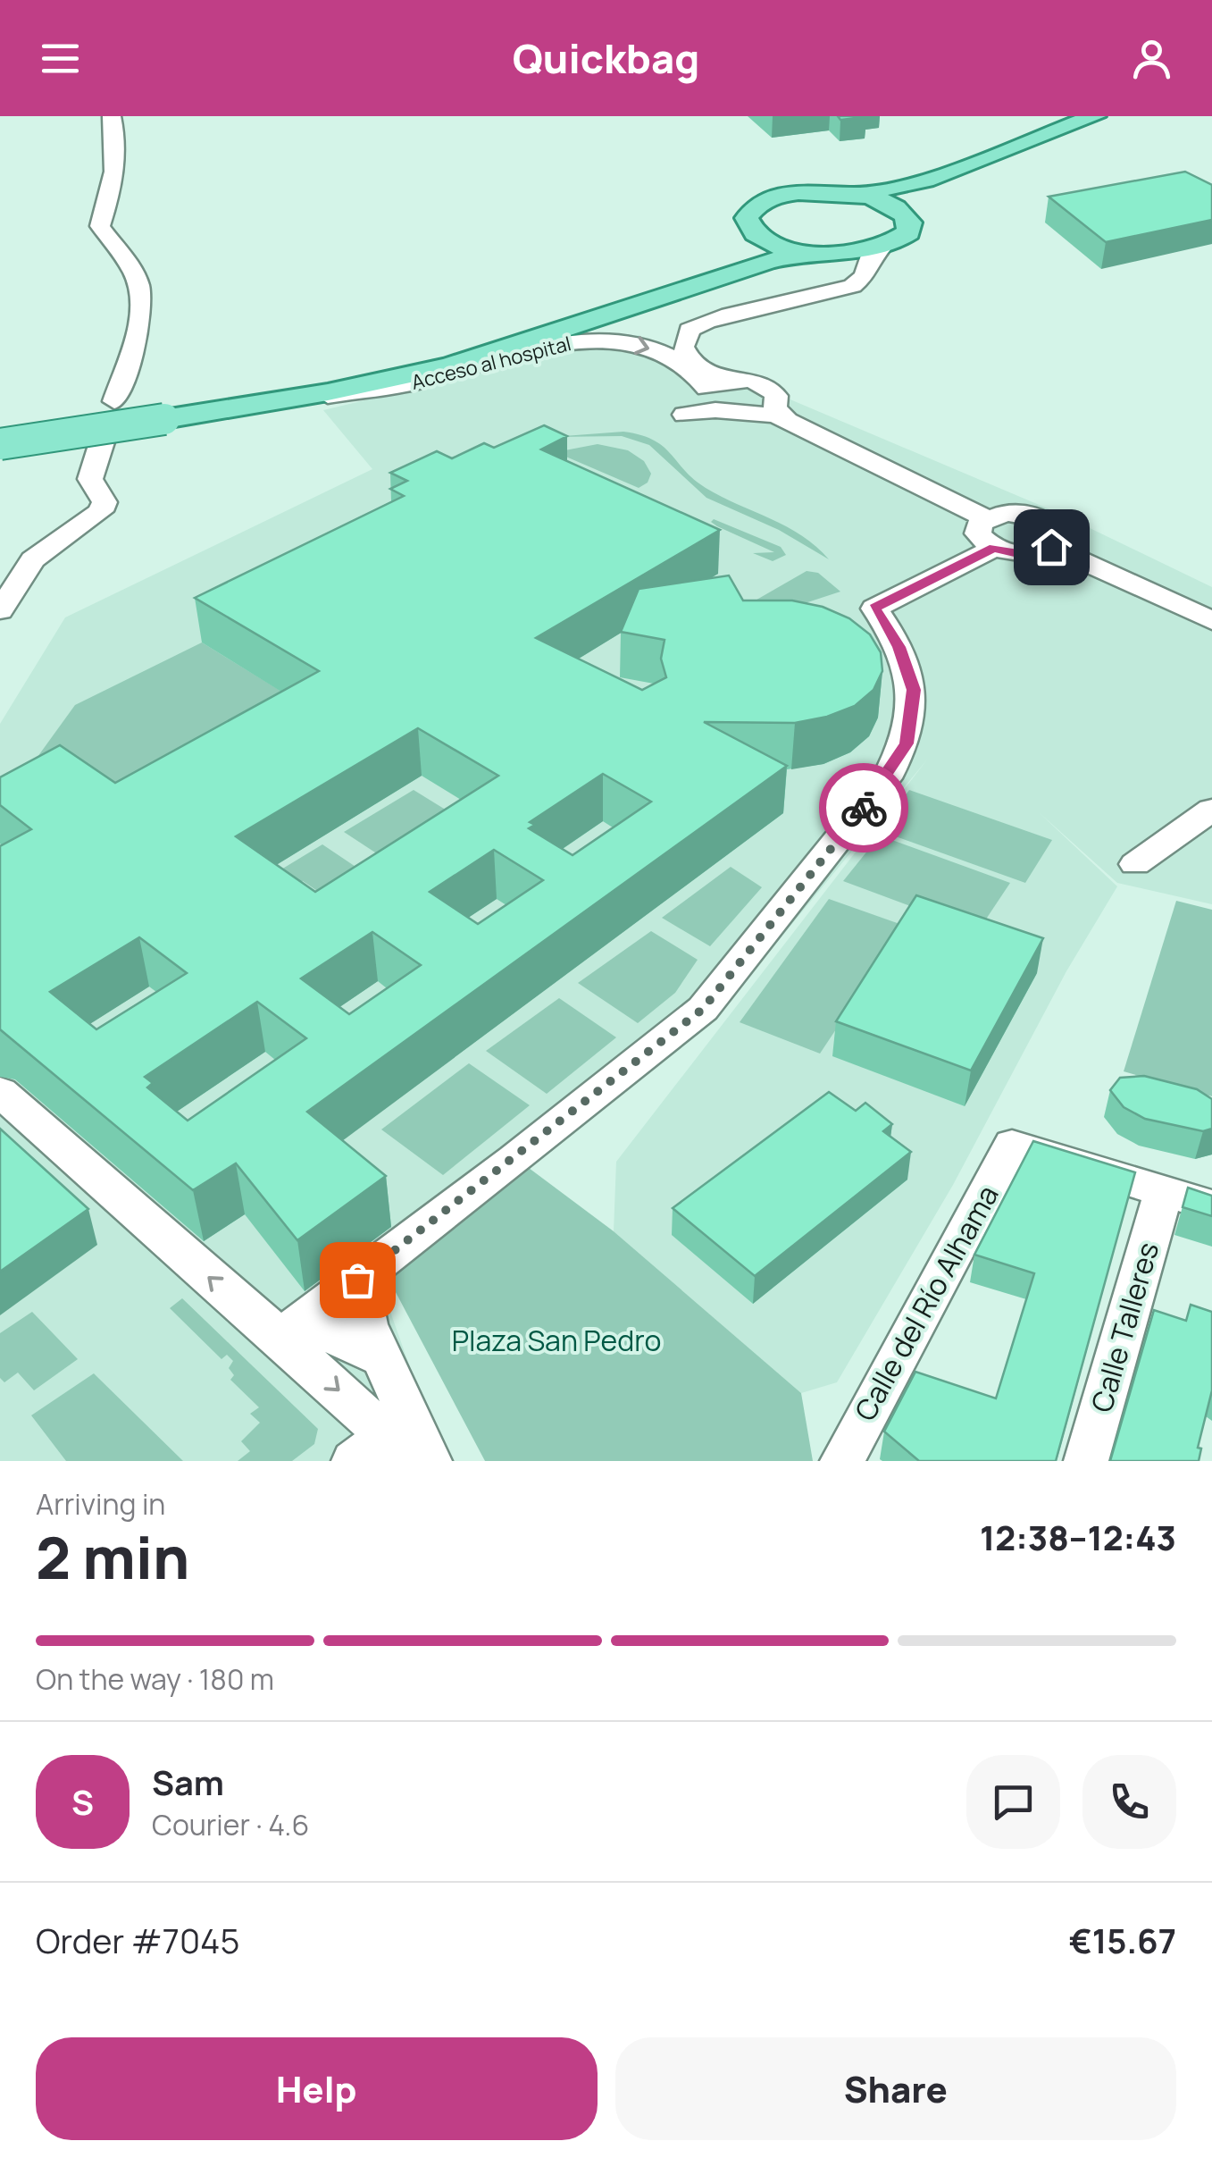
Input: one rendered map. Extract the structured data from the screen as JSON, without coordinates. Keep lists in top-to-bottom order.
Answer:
{
  "streets": {
    "street": ["Acceso al hospital", "Calle del Río Alhama", "Calle Talleres"]
  },
  "crossings": [
    ["Calle del Río Alhama", "Calle Talleres"]
  ],
  "one_way": ["Acceso al hospital"],
  "parks": ["Plaza San Pedro"],
  "page": {
    "header": "Quickbag",
    "heading": ["2 min", "Arriving in", "12:38–12:43"],
    "panel": [
      "Sam",
      "Courier · 4.6",
      "Order #7045",
      "€15.67"
    ],
    "bar": "On the way · 180 m",
    "round": "S",
    "buttons": ["Help", "Share"]
  }
}
